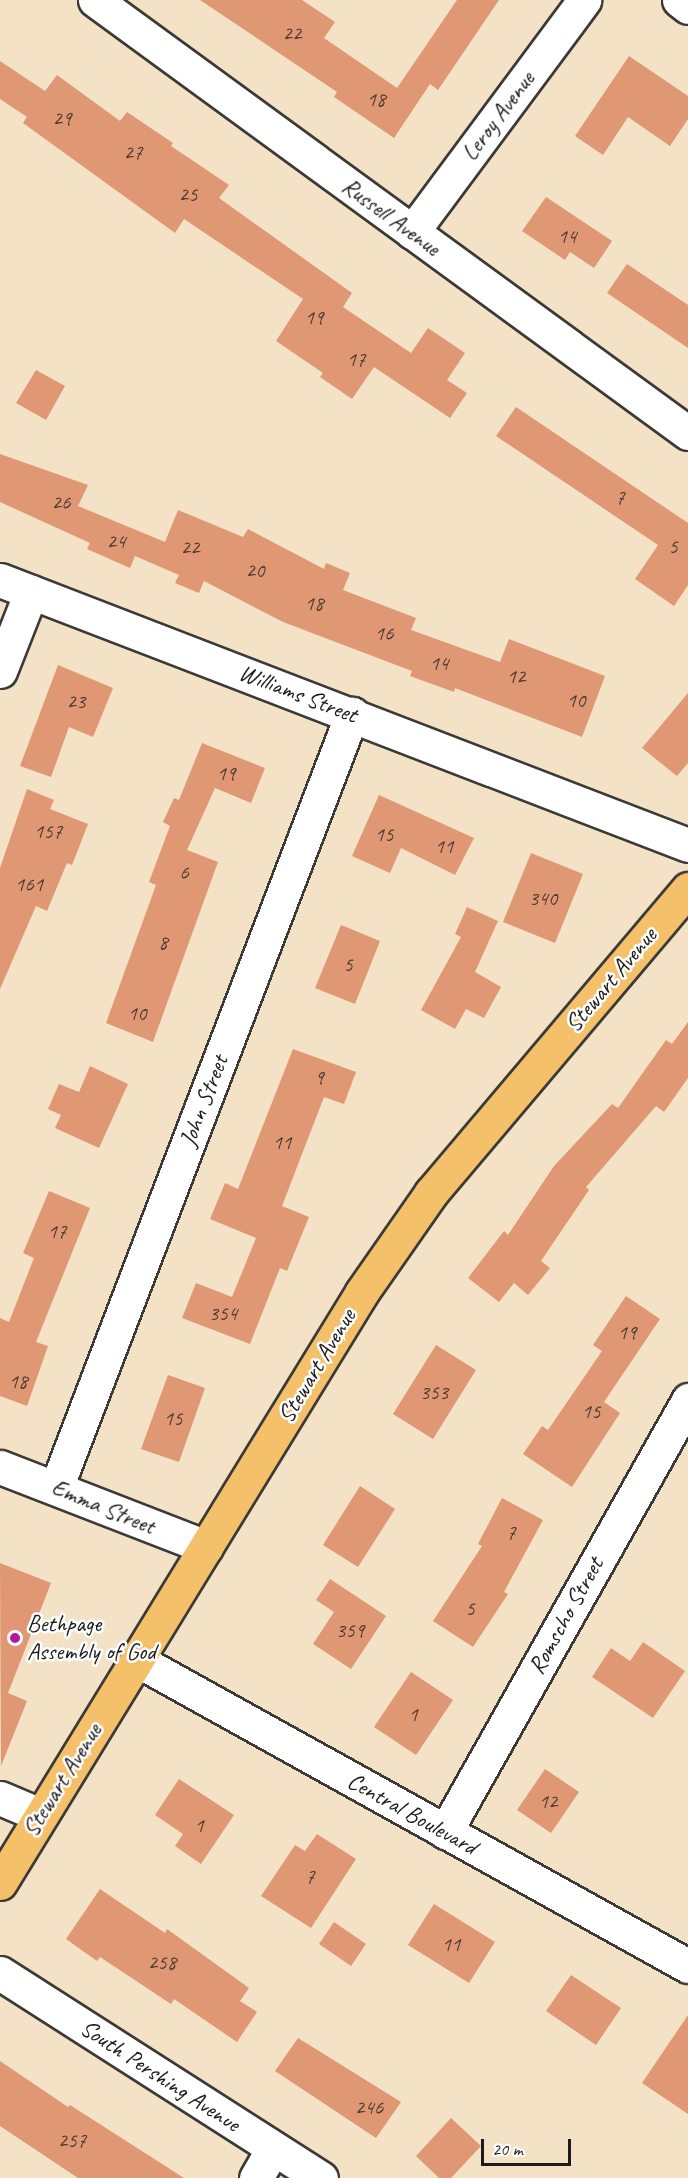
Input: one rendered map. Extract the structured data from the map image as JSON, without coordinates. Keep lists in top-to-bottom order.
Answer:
{
  "streets": {
    "main road": ["Stewart Avenue"],
    "street": [
      "Leroy Avenue",
      "Russell Avenue",
      "Williams Street",
      "John Street",
      "Emma Street",
      "Romscho Street",
      "Central Boulevard",
      "South Pershing Avenue"
    ]
  },
  "crossings": [
    ["Leroy Avenue", "Russell Avenue"],
    ["Williams Street", "John Street"],
    ["Stewart Avenue", "Emma Street"],
    ["Stewart Avenue", "Central Boulevard"],
    ["John Street", "Emma Street"],
    ["Romscho Street", "Central Boulevard"]
  ],
  "places": ["Bethpage Assembly of God"],
  "house_numbers": [
    "22",
    "18",
    "29",
    "27",
    "25",
    "14",
    "19",
    "17",
    "7",
    "26",
    "24",
    "5",
    "22",
    "20",
    "18",
    "16",
    "14",
    "12",
    "10",
    "23",
    "19",
    "157",
    "15",
    "11",
    "6",
    "161",
    "340",
    "8",
    "5",
    "10",
    "9",
    "11",
    "17",
    "354",
    "19",
    "18",
    "353",
    "15",
    "15",
    "7",
    "5",
    "359",
    "1",
    "12",
    "1",
    "7",
    "11",
    "258",
    "246",
    "257"
  ],
  "scale_bar": "20 m"
}
